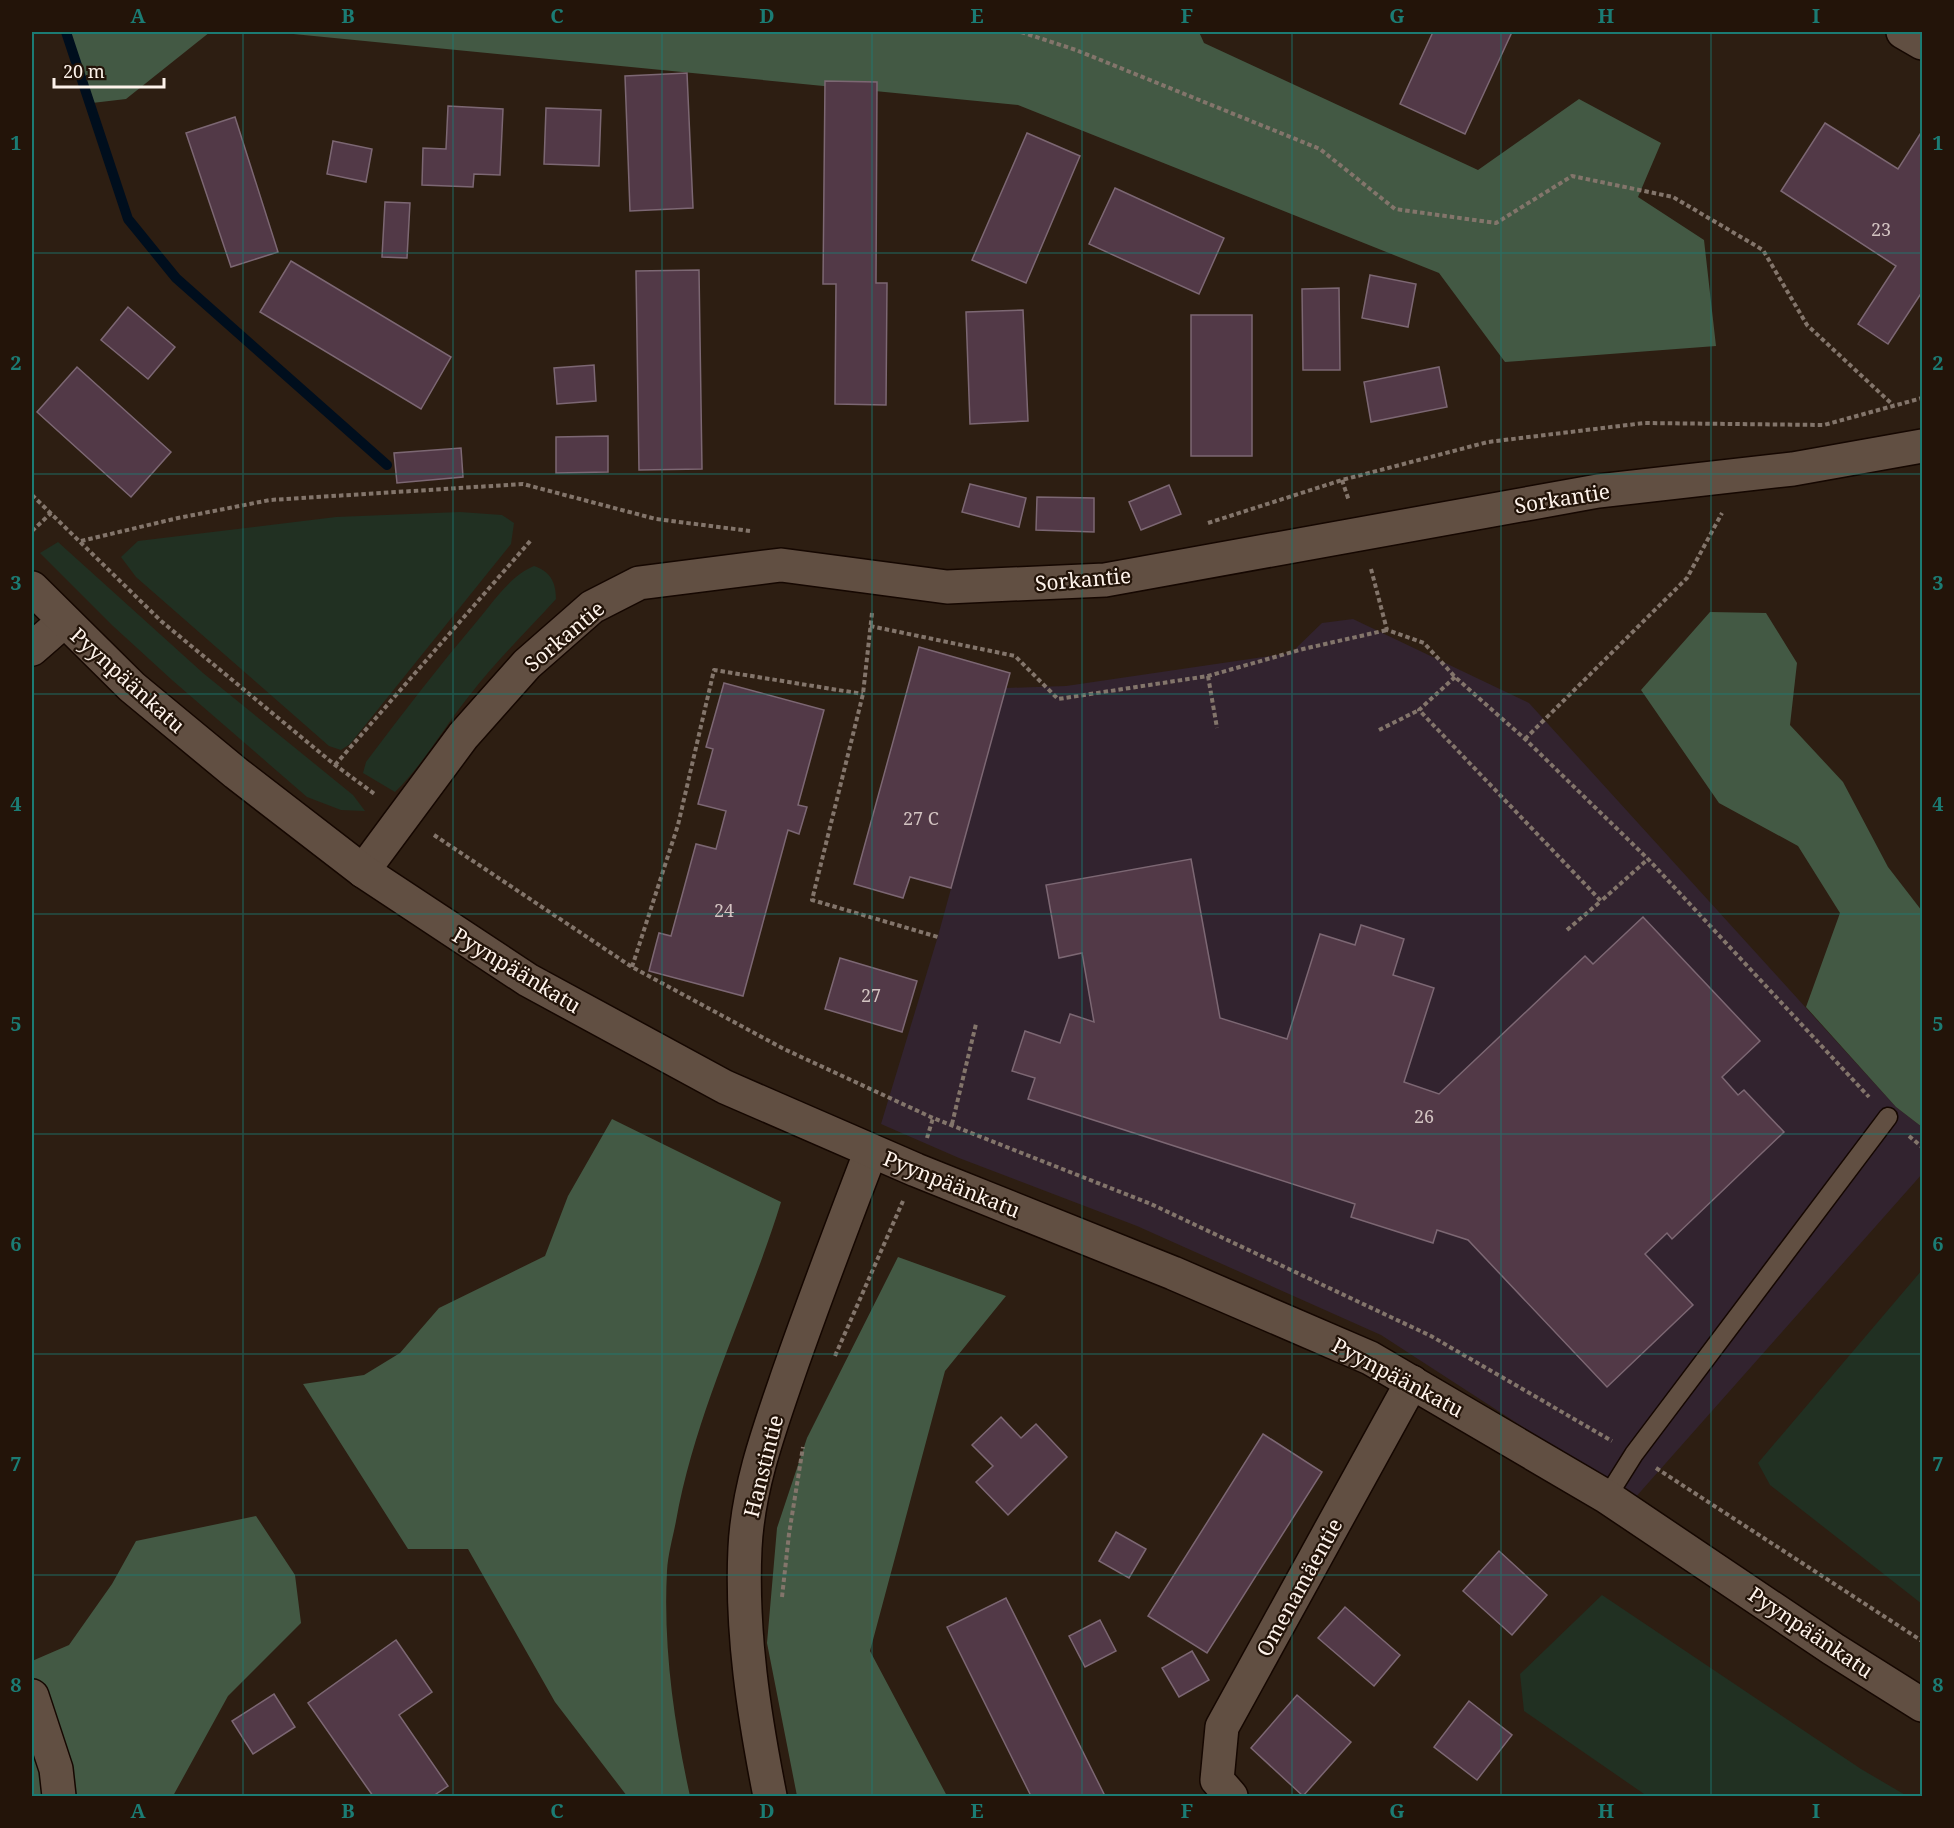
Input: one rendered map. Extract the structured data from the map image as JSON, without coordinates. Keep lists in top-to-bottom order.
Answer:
{
  "streets": {
    "street": [
      "Sorkantie",
      "Pyynpäänkatu",
      "Hanstintie",
      "Omenamäentie"
    ]
  },
  "crossings": [
    ["Sorkantie", "Pyynpäänkatu"],
    ["Pyynpäänkatu", "Hanstintie"],
    ["Pyynpäänkatu", "Omenamäentie"]
  ],
  "house_numbers": [
    "23",
    "27 C",
    "24",
    "27",
    "26"
  ],
  "scale_bar": "20 m",
  "grid": {
    "columns": [
      "A",
      "B",
      "C",
      "D",
      "E",
      "F",
      "G",
      "H",
      "I"
    ],
    "rows": [
      "1",
      "2",
      "3",
      "4",
      "5",
      "6",
      "7",
      "8"
    ]
  }
}
